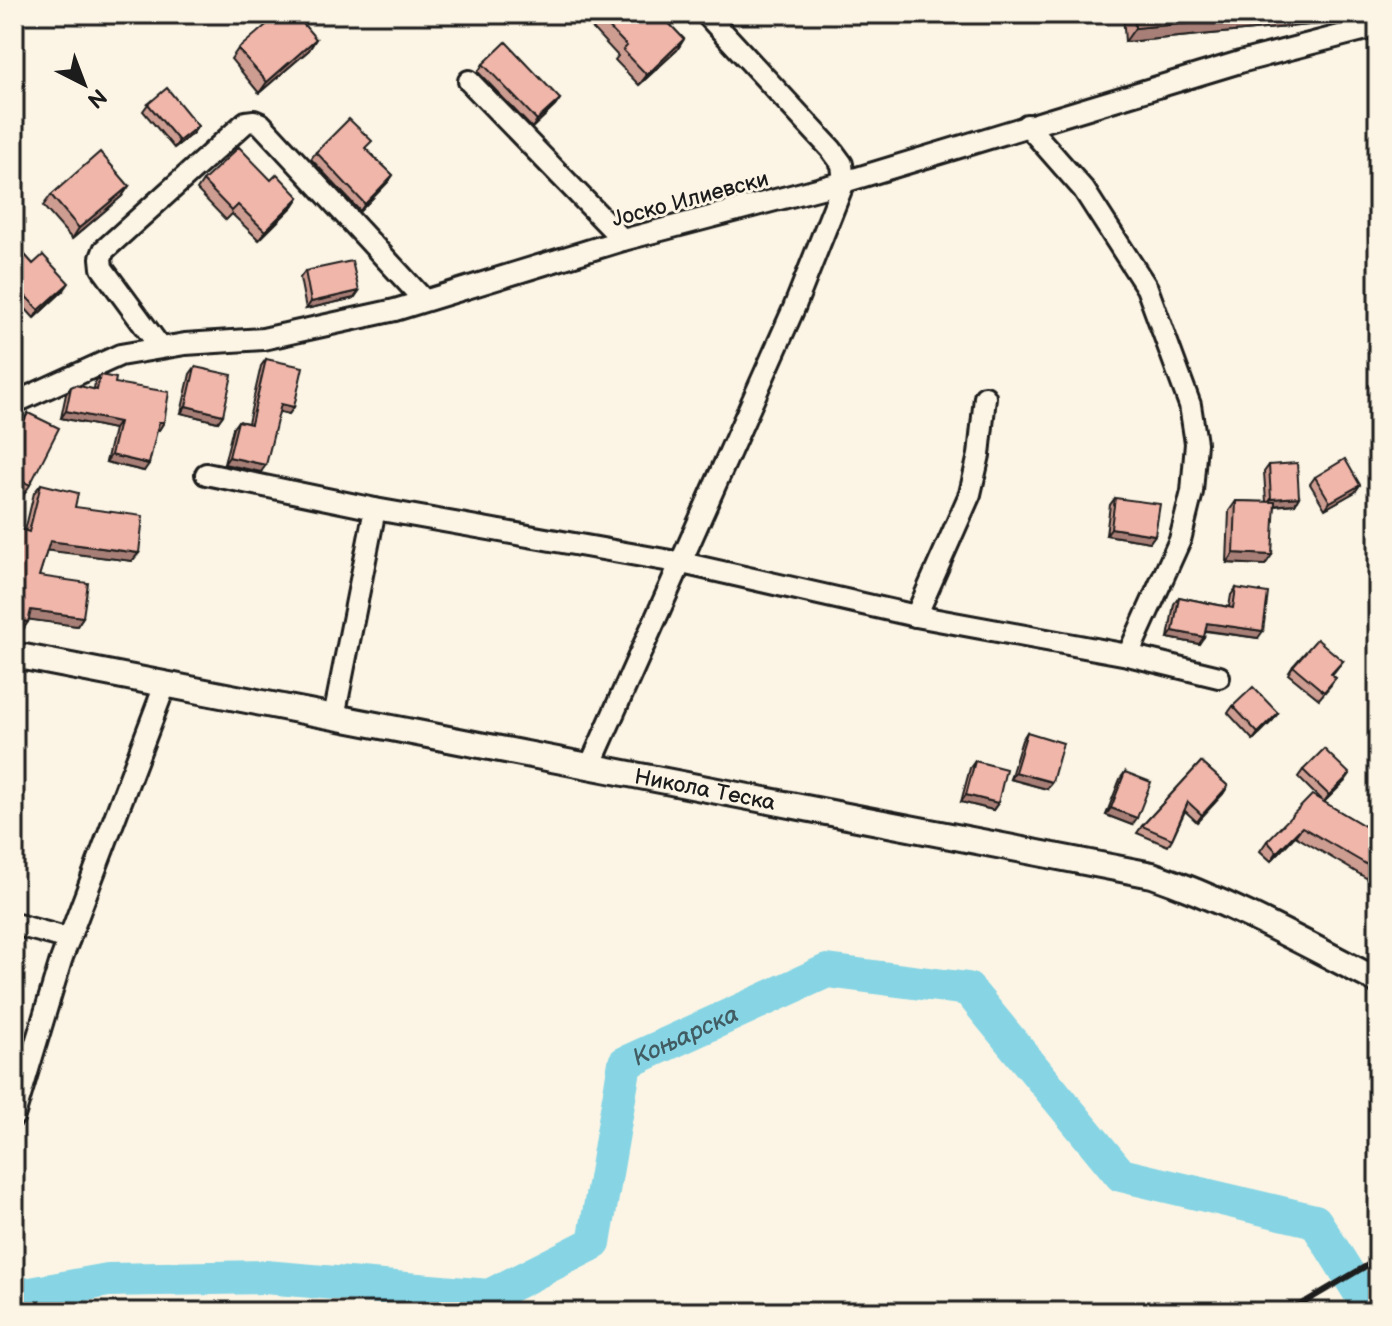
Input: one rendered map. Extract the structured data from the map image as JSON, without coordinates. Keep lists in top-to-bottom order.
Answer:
{
  "streets": {
    "main road": ["Никола Теска"],
    "street": ["Јоско Илиевски"]
  },
  "water": ["Коњарска"],
  "north": "bottom right"
}
